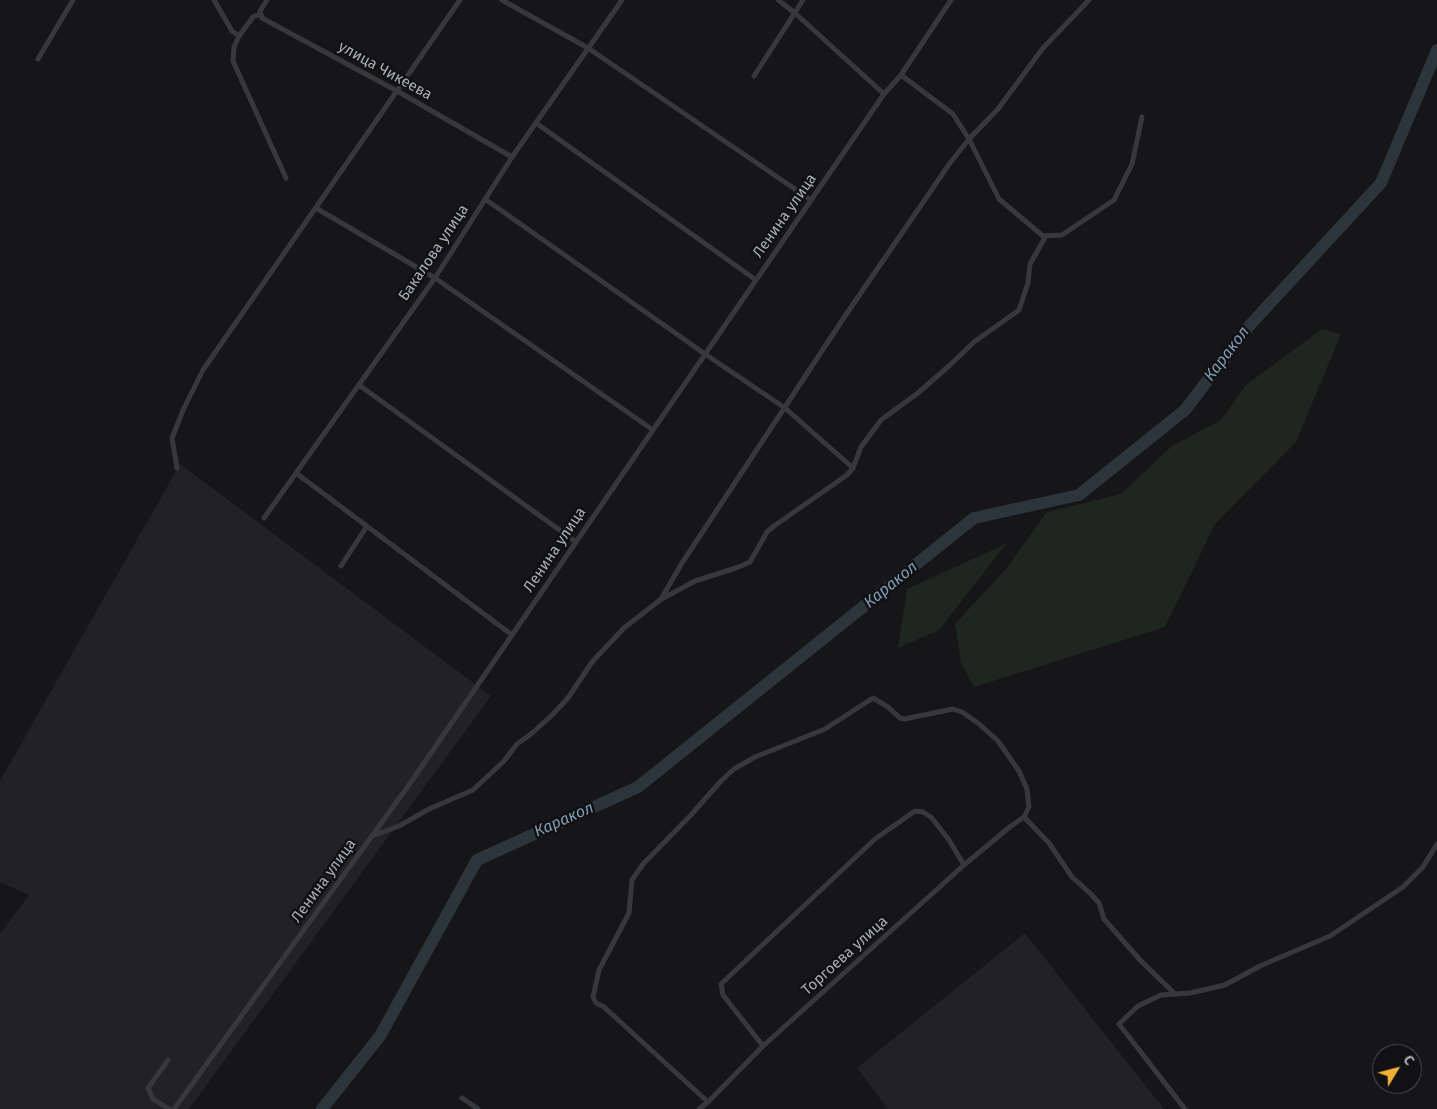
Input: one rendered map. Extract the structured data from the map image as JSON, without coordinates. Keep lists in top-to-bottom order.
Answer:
{
  "streets": {
    "street": [
      "улица Чикеева",
      "Ленина улица",
      "Бакалова улица",
      "Торгоева улица"
    ]
  },
  "crossings": [
    ["улица Чикеева", "Бакалова улица"]
  ],
  "water": ["Каракол"],
  "north": "top right"
}
